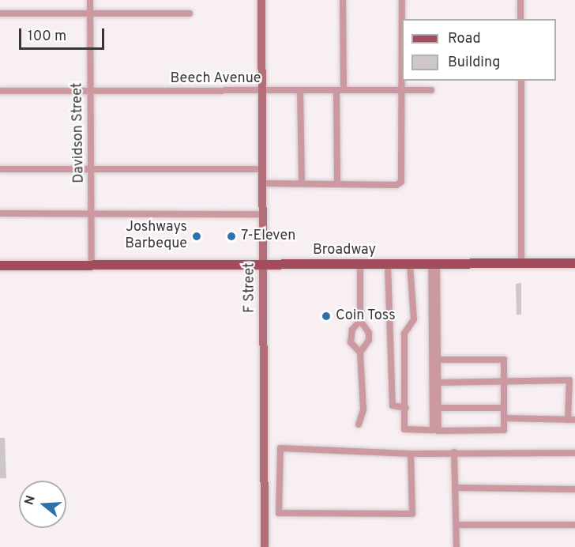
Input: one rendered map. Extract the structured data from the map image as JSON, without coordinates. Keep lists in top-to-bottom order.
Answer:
{
  "streets": {
    "main road": ["Broadway"],
    "street": ["Beech Avenue", "Davidson Street", "F Street"]
  },
  "crossings": [
    ["Beech Avenue", "Davidson Street"],
    ["Beech Avenue", "F Street"],
    ["Davidson Street", "Broadway"],
    ["Broadway", "F Street"]
  ],
  "places": ["Joshways Barbeque", "7-Eleven", "Coin Toss"],
  "legend": ["Road", "Building"],
  "scale_bar": "100 m",
  "north": "left"
}
